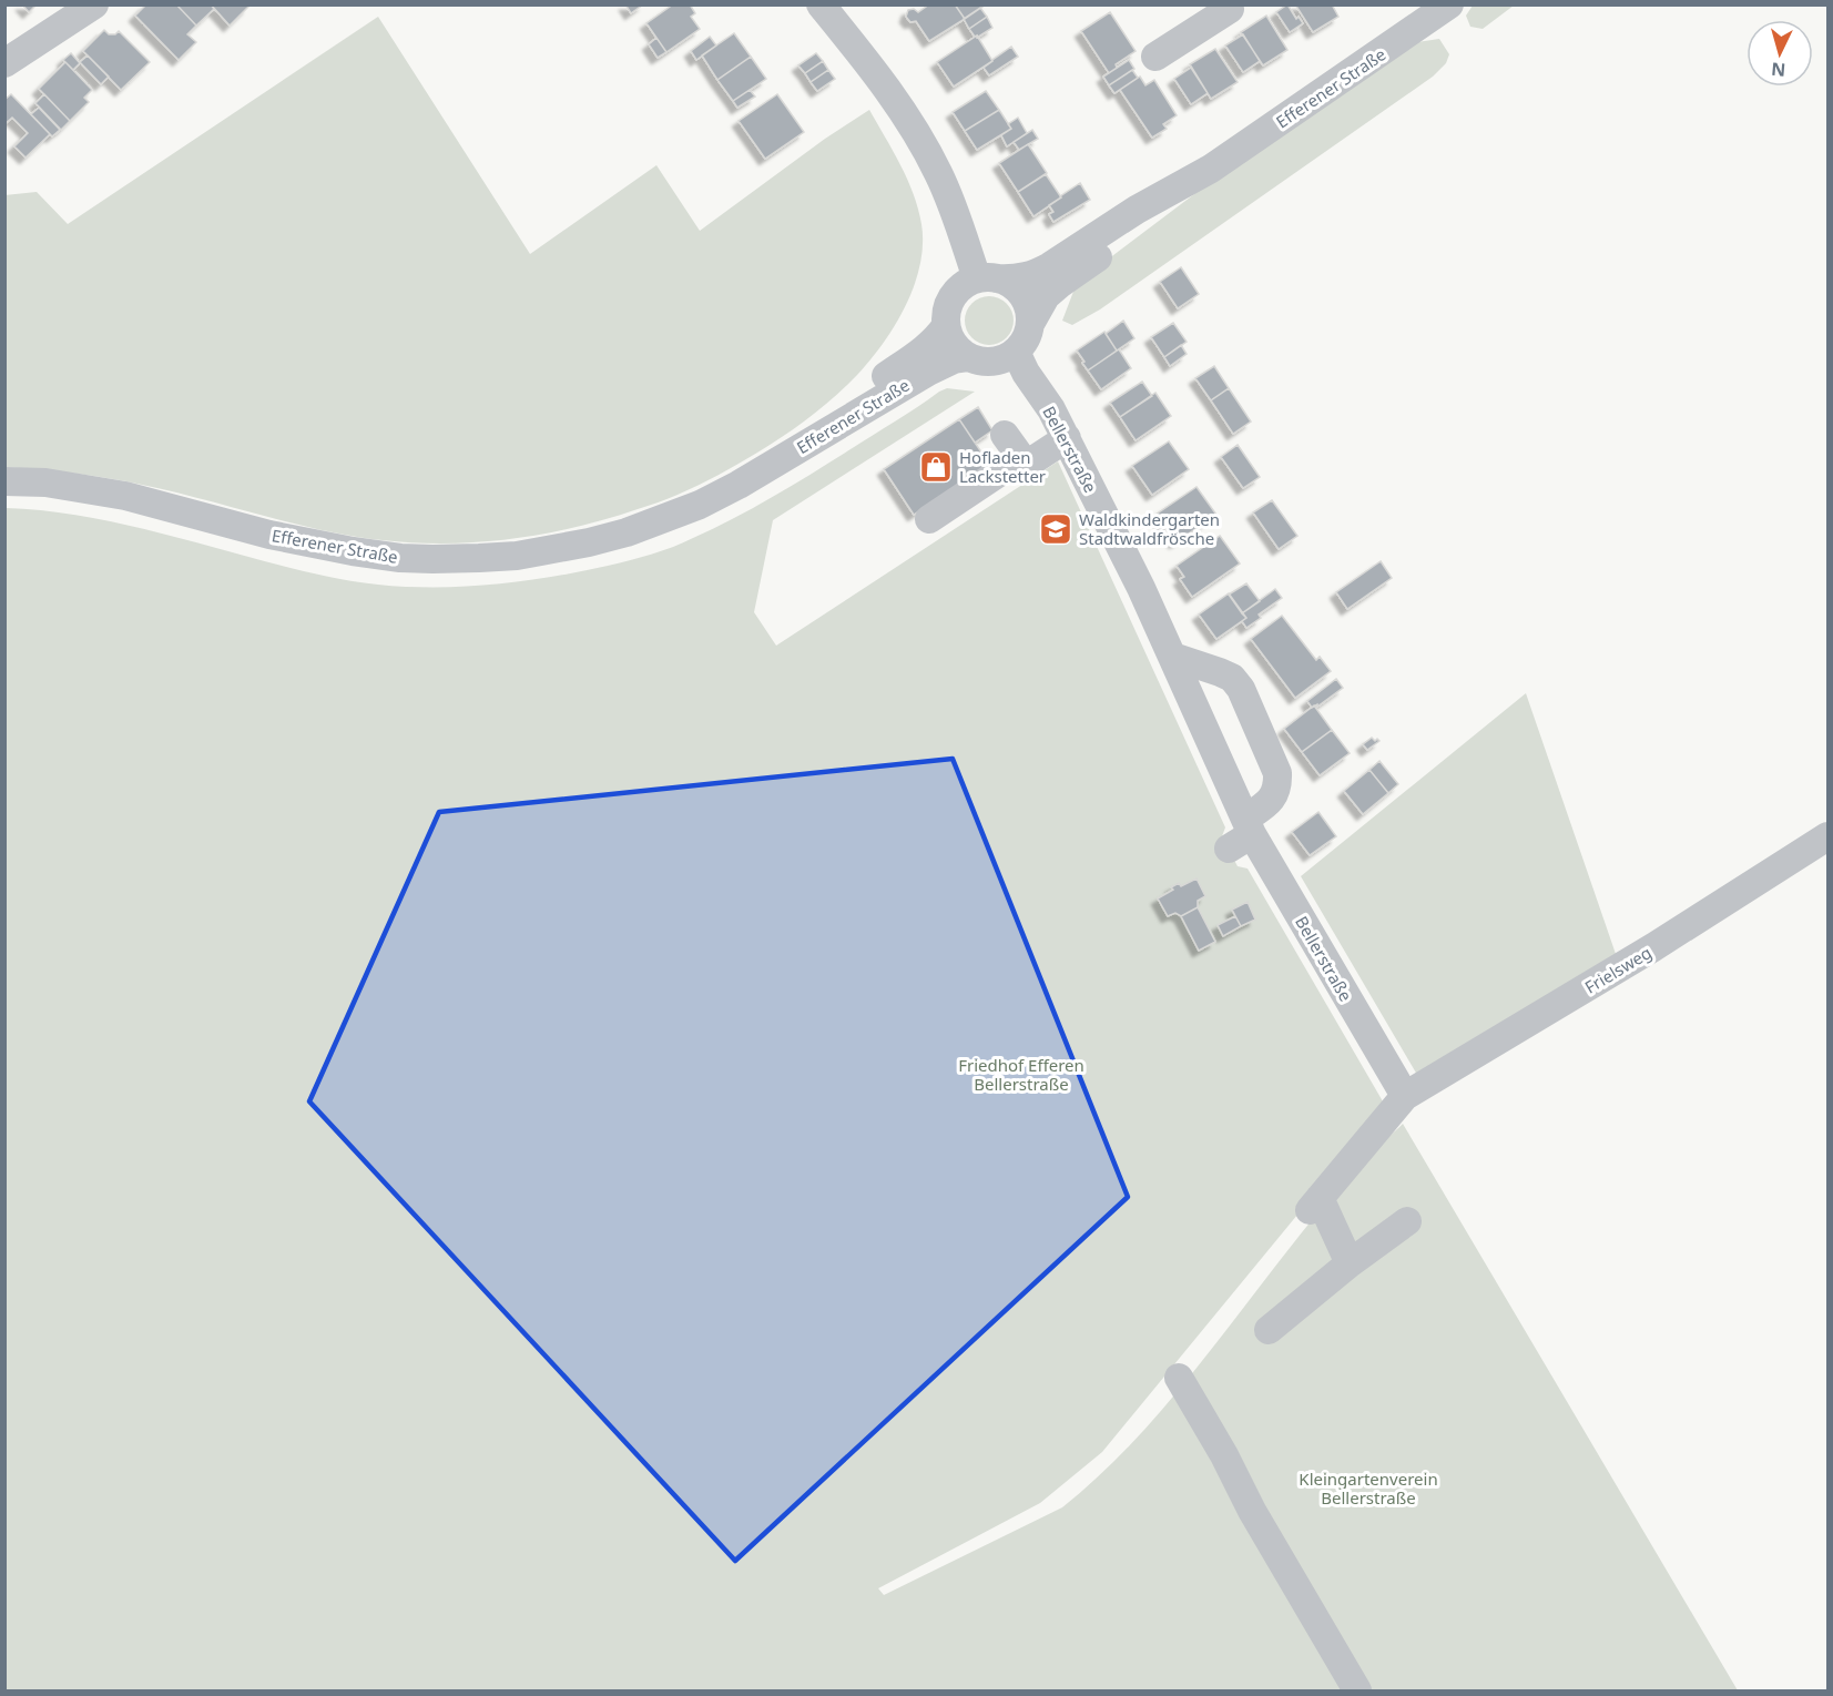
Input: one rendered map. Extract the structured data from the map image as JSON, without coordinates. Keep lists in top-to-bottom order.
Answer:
{
  "streets": {
    "street": ["Efferener Straße", "Bellerstraße", "Frielsweg"]
  },
  "crossings": [
    ["Efferener Straße", "Bellerstraße"],
    ["Bellerstraße", "Frielsweg"]
  ],
  "parks": ["Friedhof Efferen Bellerstraße", "Kleingartenverein Bellerstraße"],
  "places": {
    "shop": ["Hofladen Lackstetter"],
    "school or university": ["Waldkindergarten Stadtwaldfrösche"]
  },
  "north": "bottom"
}
